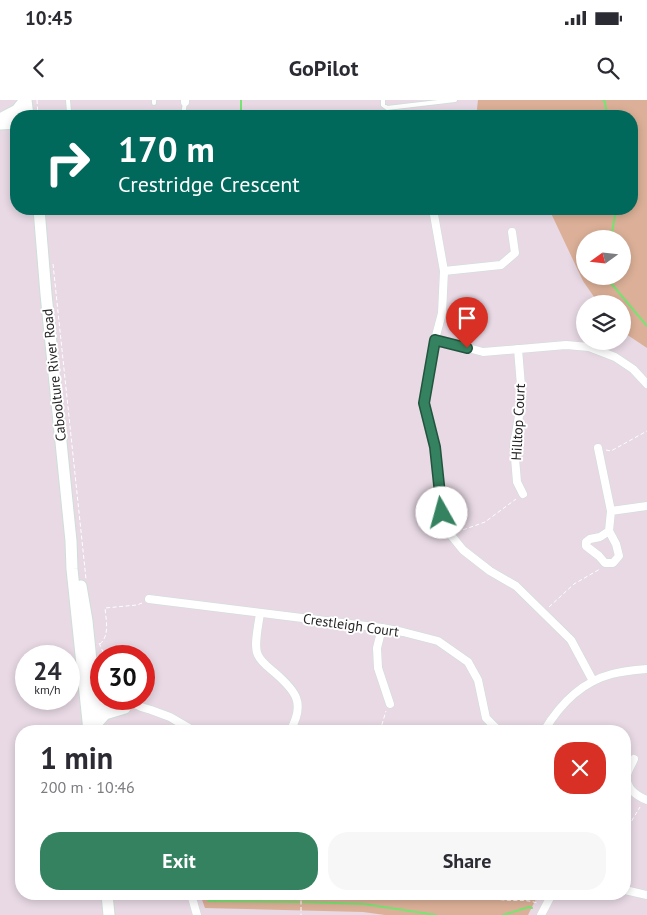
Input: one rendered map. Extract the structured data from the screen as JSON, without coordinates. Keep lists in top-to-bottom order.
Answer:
{
  "streets": {
    "main road": ["Caboolture River Road"],
    "street": ["Hilltop Court", "Crestleigh Court"]
  },
  "north": "left",
  "page": {
    "status": "10:45",
    "header": "GoPilot",
    "turn": ["170 m", "Crestridge Crescent"],
    "speed": "24 km/h",
    "limit": "30",
    "heading": ["1 min", "200 m · 10:46"],
    "buttons": ["Exit", "Share"]
  }
}
